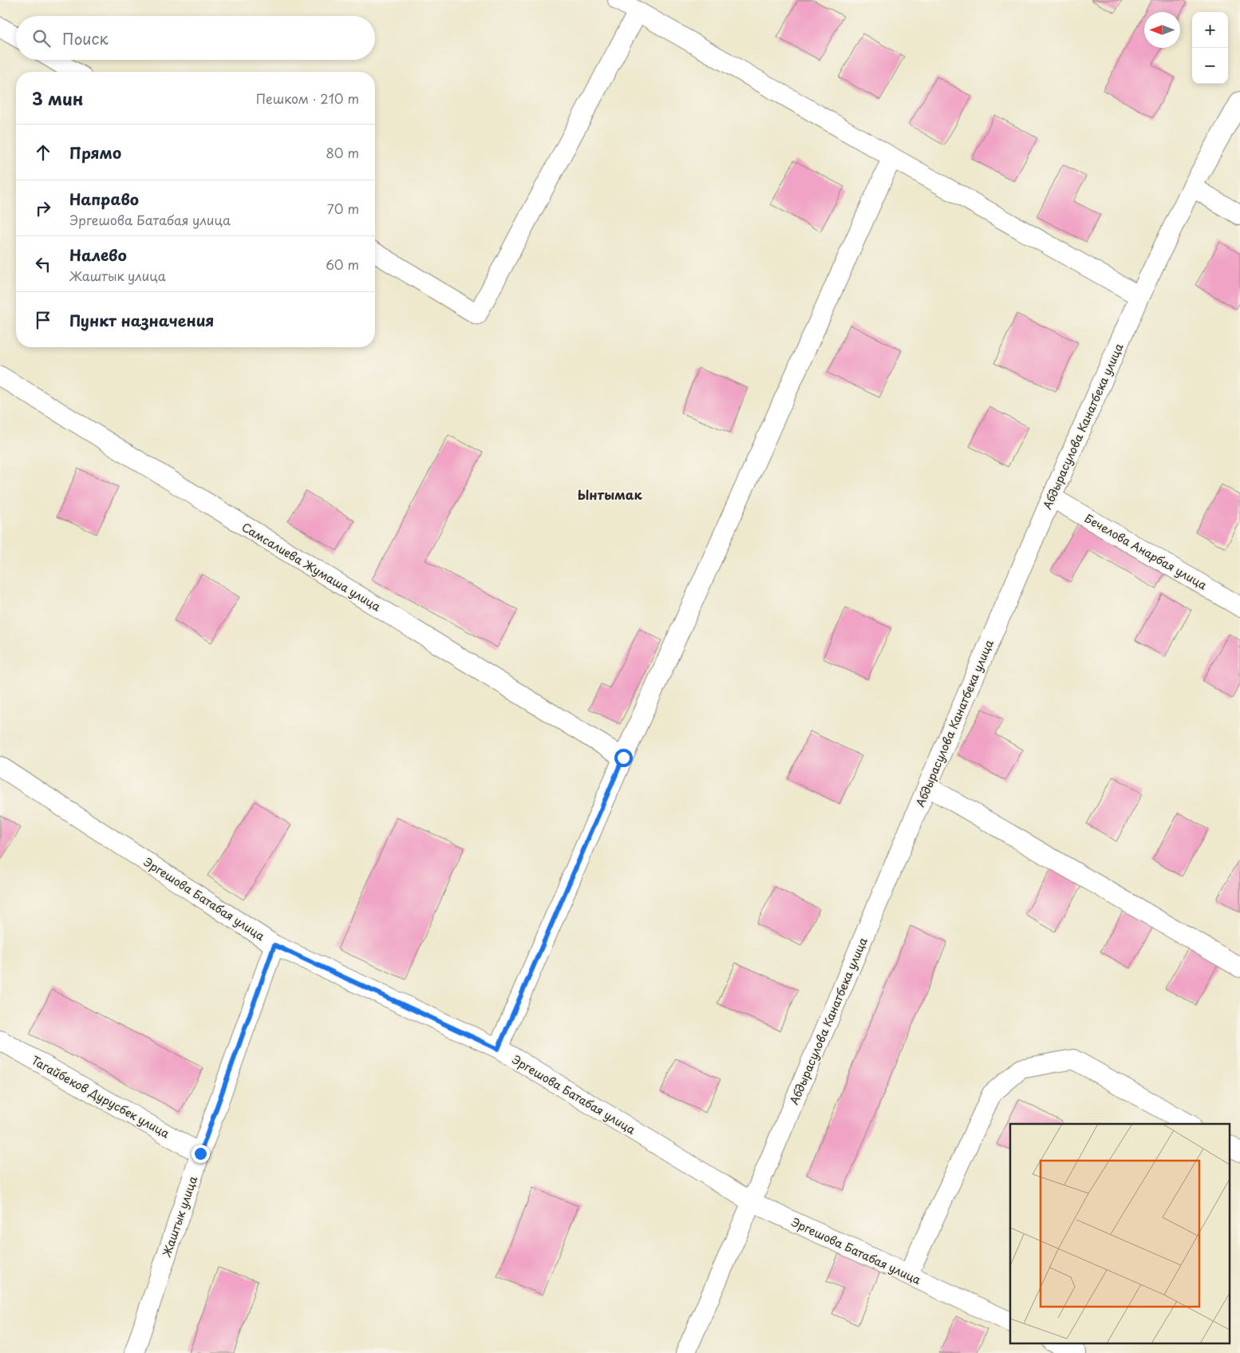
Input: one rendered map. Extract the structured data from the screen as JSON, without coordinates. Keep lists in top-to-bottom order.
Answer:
{
  "streets": {
    "street": [
      "Абдырасулова Канатбека улица",
      "Бечелова Анарбая улица",
      "Самсалиева Жумаша улица",
      "Эргешова Батабая улица",
      "Тагайбеков Дурусбек улица",
      "Жаштык улица"
    ]
  },
  "crossings": [
    ["Абдырасулова Канатбека улица", "Бечелова Анарбая улица"],
    ["Абдырасулова Канатбека улица", "Эргешова Батабая улица"],
    ["Эргешова Батабая улица", "Жаштык улица"],
    ["Тагайбеков Дурусбек улица", "Жаштык улица"]
  ],
  "districts": ["Ынтымак"],
  "north": "left",
  "page": {
    "map_buttons": ["+", "−"],
    "search": "Поиск",
    "heading": ["3 мин", "Пешком · 210 m"],
    "list": [
      ["Прямо", "80 m"],
      ["Направо", "Эргешова Батабая улица", "70 m"],
      ["Налево", "Жаштык улица", "60 m"],
      "Пункт назначения"
    ]
  }
}
